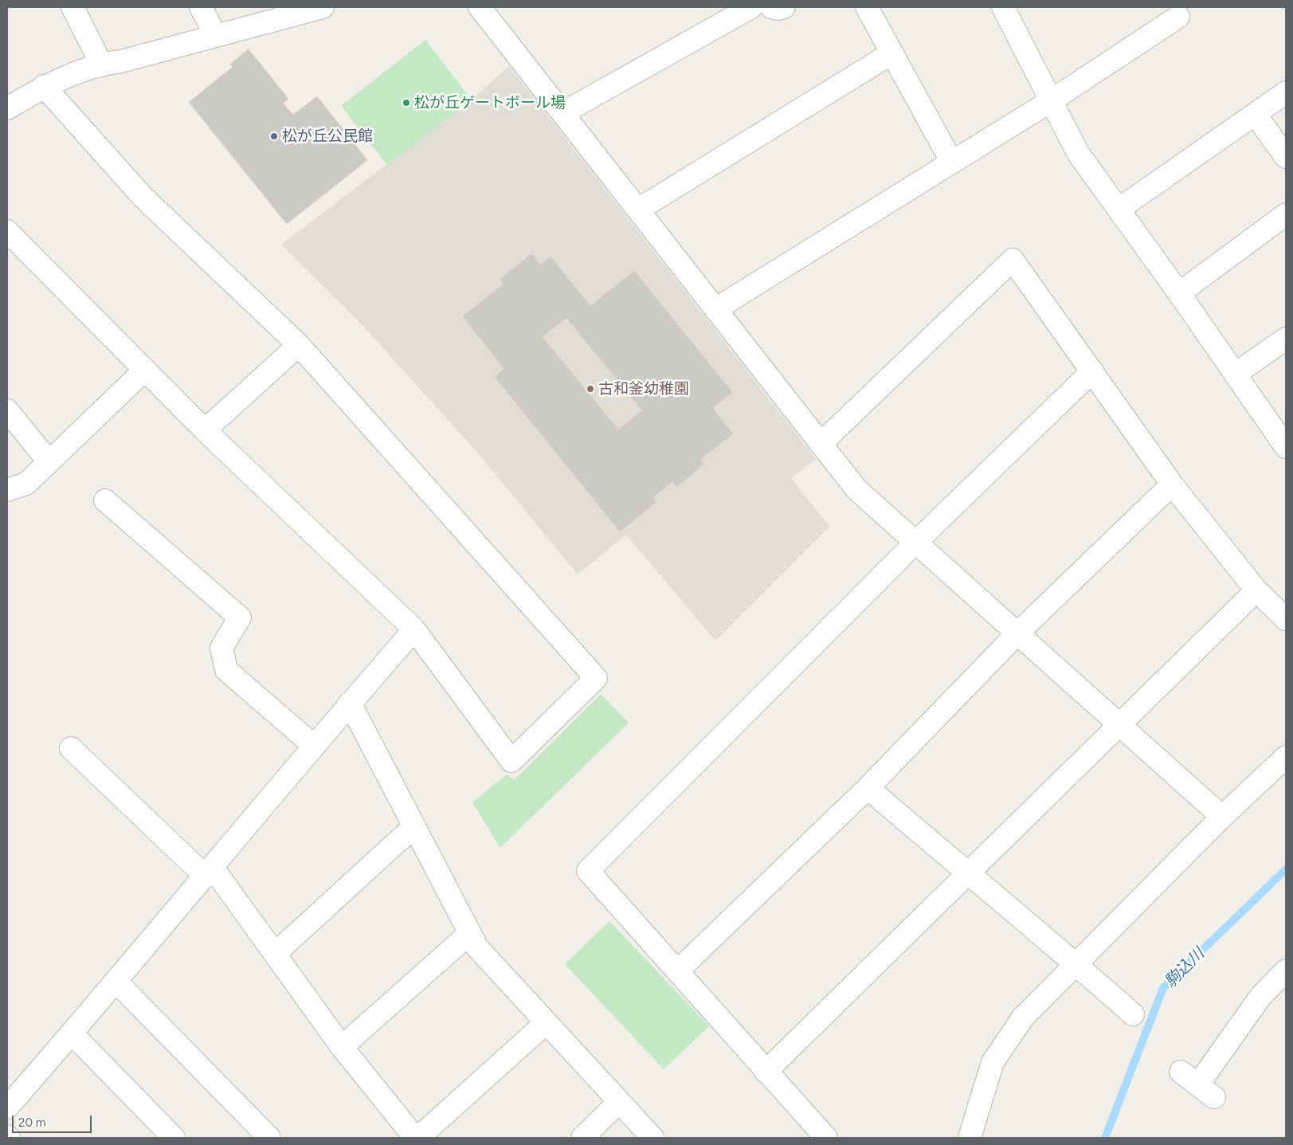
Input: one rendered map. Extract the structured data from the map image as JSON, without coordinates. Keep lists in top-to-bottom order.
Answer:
{
  "water": ["駒込川"],
  "places": ["松が丘ゲートボール場", "松が丘公民館", "古和釜幼稚園"],
  "scale_bar": "20 m"
}
